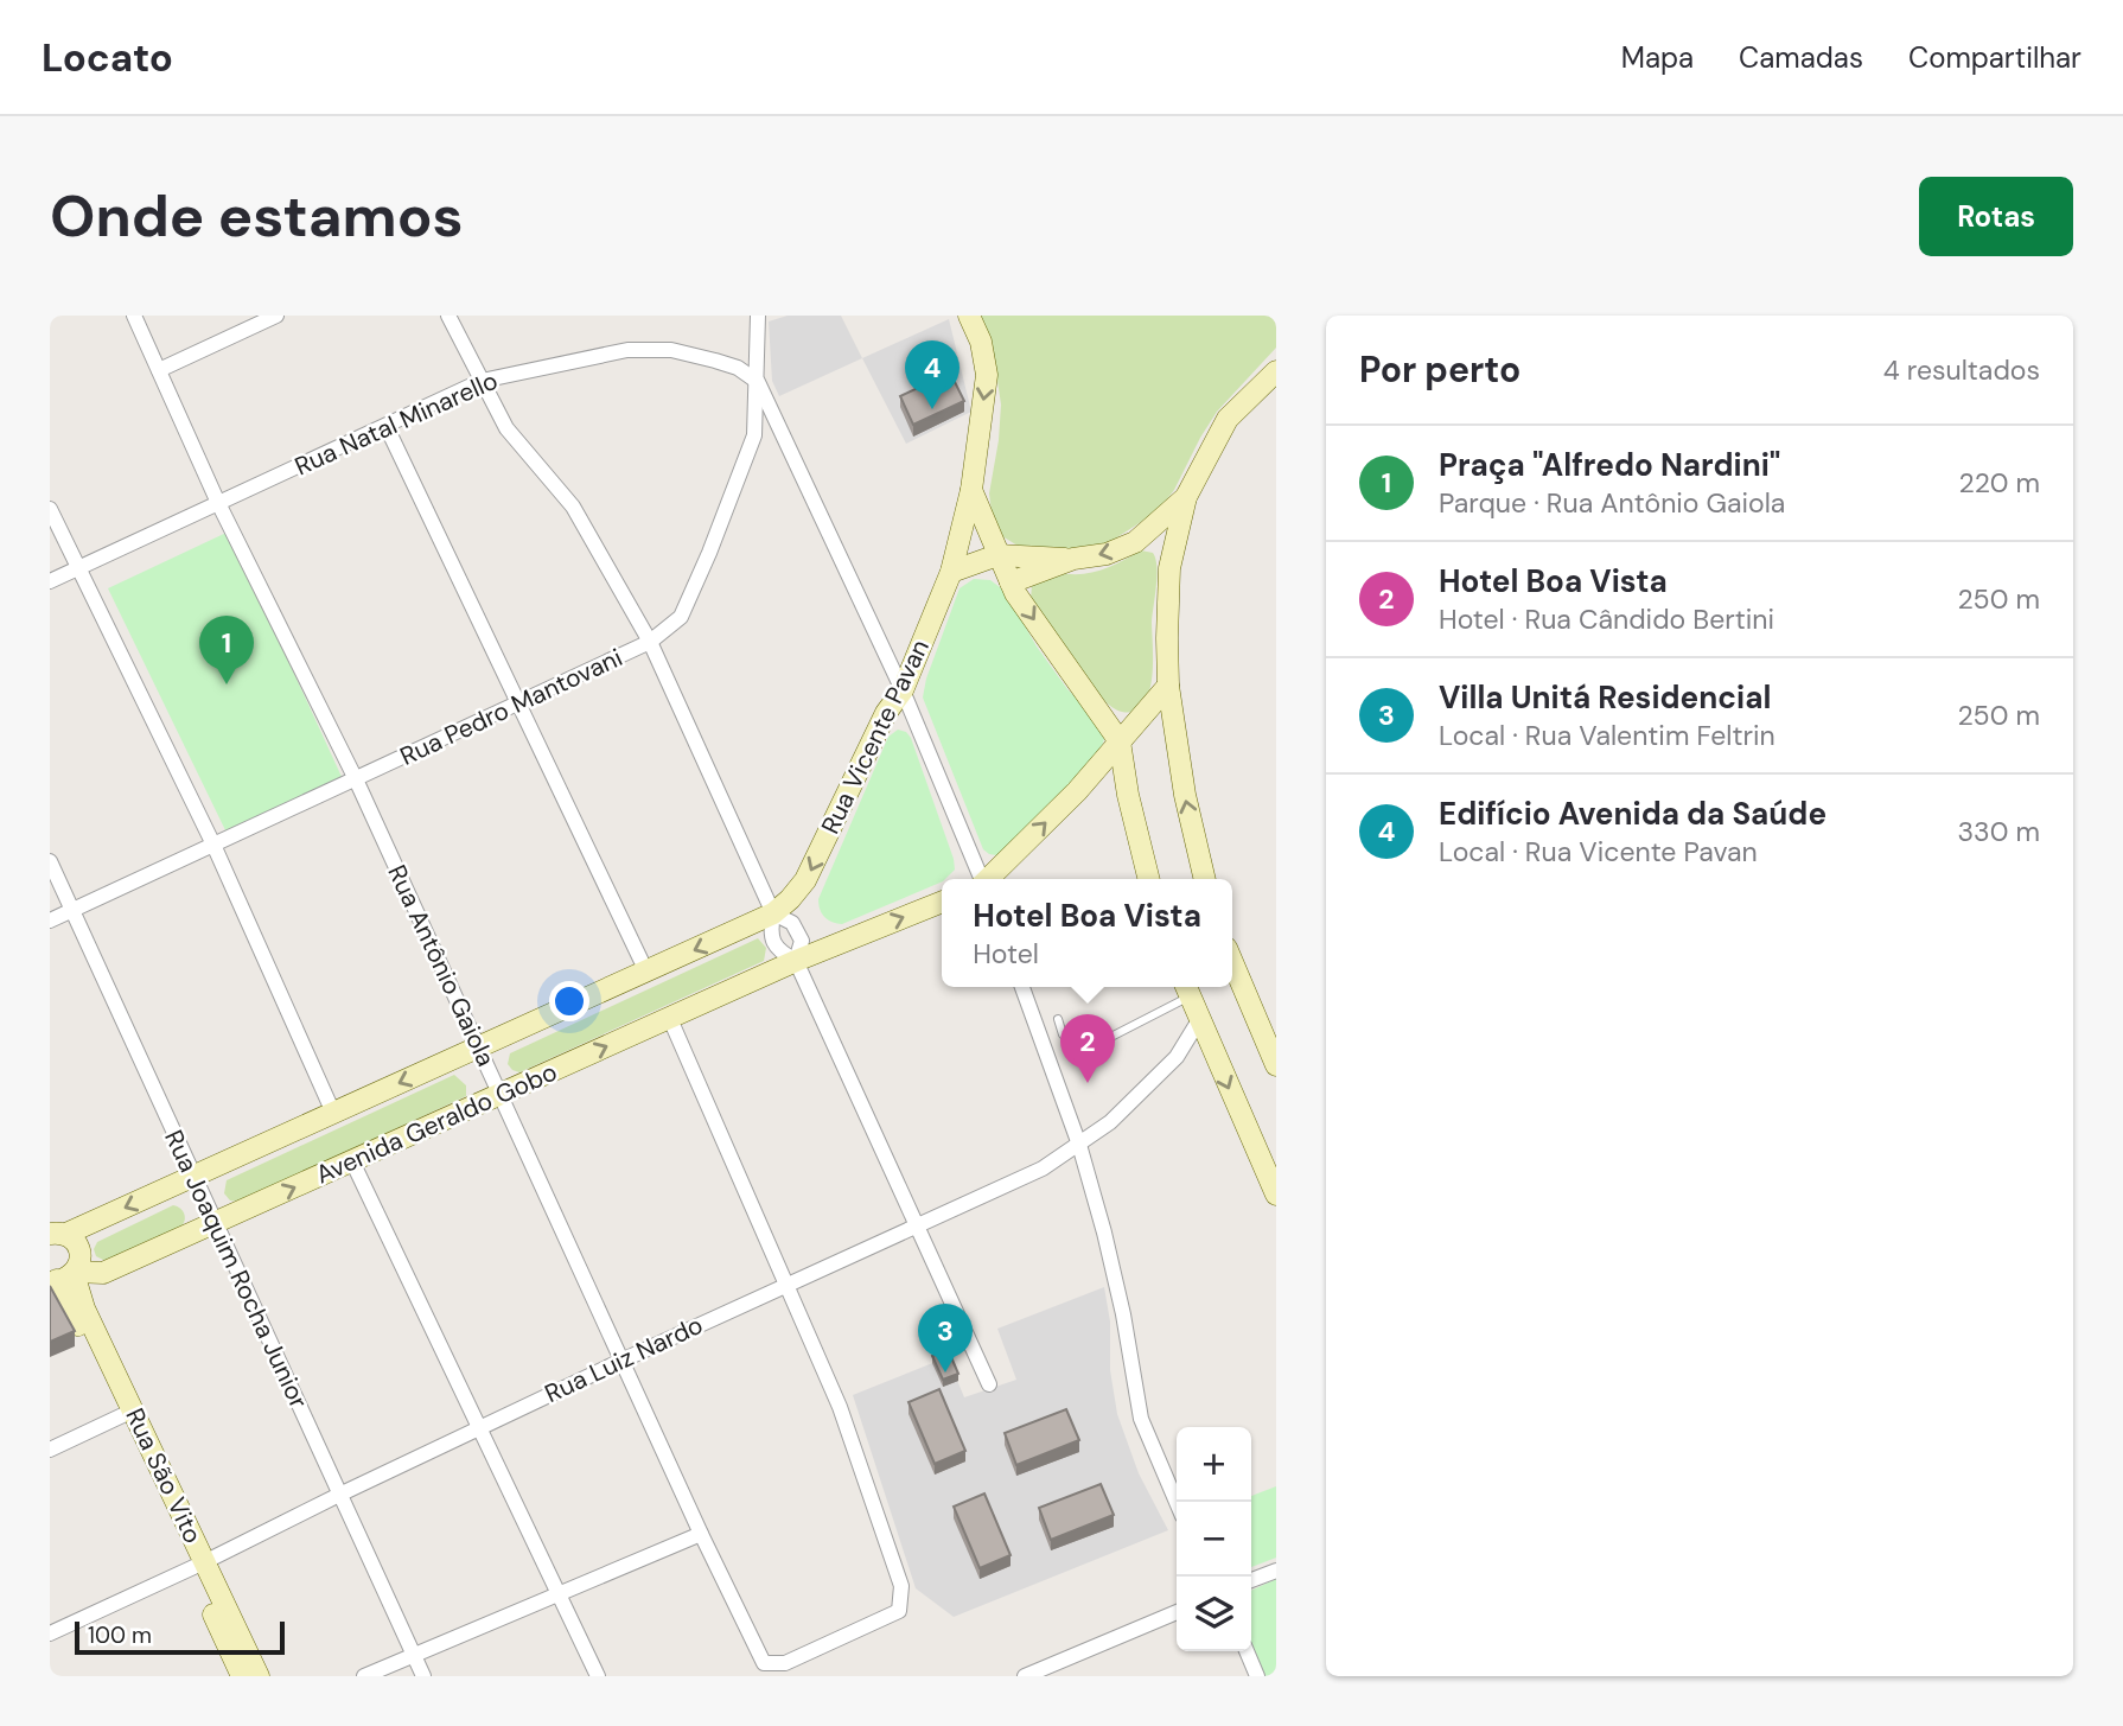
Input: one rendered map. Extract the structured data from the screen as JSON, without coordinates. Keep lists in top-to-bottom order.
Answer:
{
  "streets": {
    "street": [
      "Rua Natal Minarello",
      "Rua Pedro Mantovani",
      "Rua Vicente Pavan",
      "Rua Antônio Gaiola",
      "Avenida Geraldo Gobo",
      "Rua Joaquim Rocha Junior",
      "Rua Luiz Nardo",
      "Rua São Vito"
    ]
  },
  "crossings": [
    ["Rua Natal Minarello", "Rua Pedro Mantovani"],
    ["Rua Natal Minarello", "Rua Antônio Gaiola"],
    ["Rua Pedro Mantovani", "Rua Antônio Gaiola"],
    ["Rua Pedro Mantovani", "Rua Joaquim Rocha Junior"],
    ["Rua Vicente Pavan", "Avenida Geraldo Gobo"],
    ["Rua Antônio Gaiola", "Avenida Geraldo Gobo"],
    ["Rua Antônio Gaiola", "Rua Luiz Nardo"],
    ["Avenida Geraldo Gobo", "Rua Joaquim Rocha Junior"],
    ["Avenida Geraldo Gobo", "Rua São Vito"],
    ["Rua Joaquim Rocha Junior", "Rua Luiz Nardo"],
    ["Rua Luiz Nardo", "Rua São Vito"]
  ],
  "one_way": ["Rua Vicente Pavan"],
  "scale_bar": "100 m",
  "page": {
    "header": "Locato",
    "nav": ["Mapa", "Camadas", "Compartilhar"],
    "buttons": "Rotas",
    "title": "Onde estamos",
    "heading": ["Por perto", "4 resultados"],
    "pins": [
      "4",
      "1",
      "2",
      "3"
    ],
    "list": [
      {
        "mark": "1",
        "name": "Praça \"Alfredo Nardini\"",
        "note": "Parque · Rua Antônio Gaiola",
        "value": "220 m"
      },
      {
        "mark": "2",
        "name": "Hotel Boa Vista",
        "note": "Hotel · Rua Cândido Bertini",
        "value": "250 m"
      },
      {
        "mark": "3",
        "name": "Villa Unitá Residencial",
        "note": "Local · Rua Valentim Feltrin",
        "value": "250 m"
      },
      {
        "mark": "4",
        "name": "Edifício Avenida da Saúde",
        "note": "Local · Rua Vicente Pavan",
        "value": "330 m"
      }
    ],
    "popup": ["Hotel Boa Vista", "Hotel"],
    "map_buttons": ["+", "−"],
    "scale": "100 m"
  }
}
